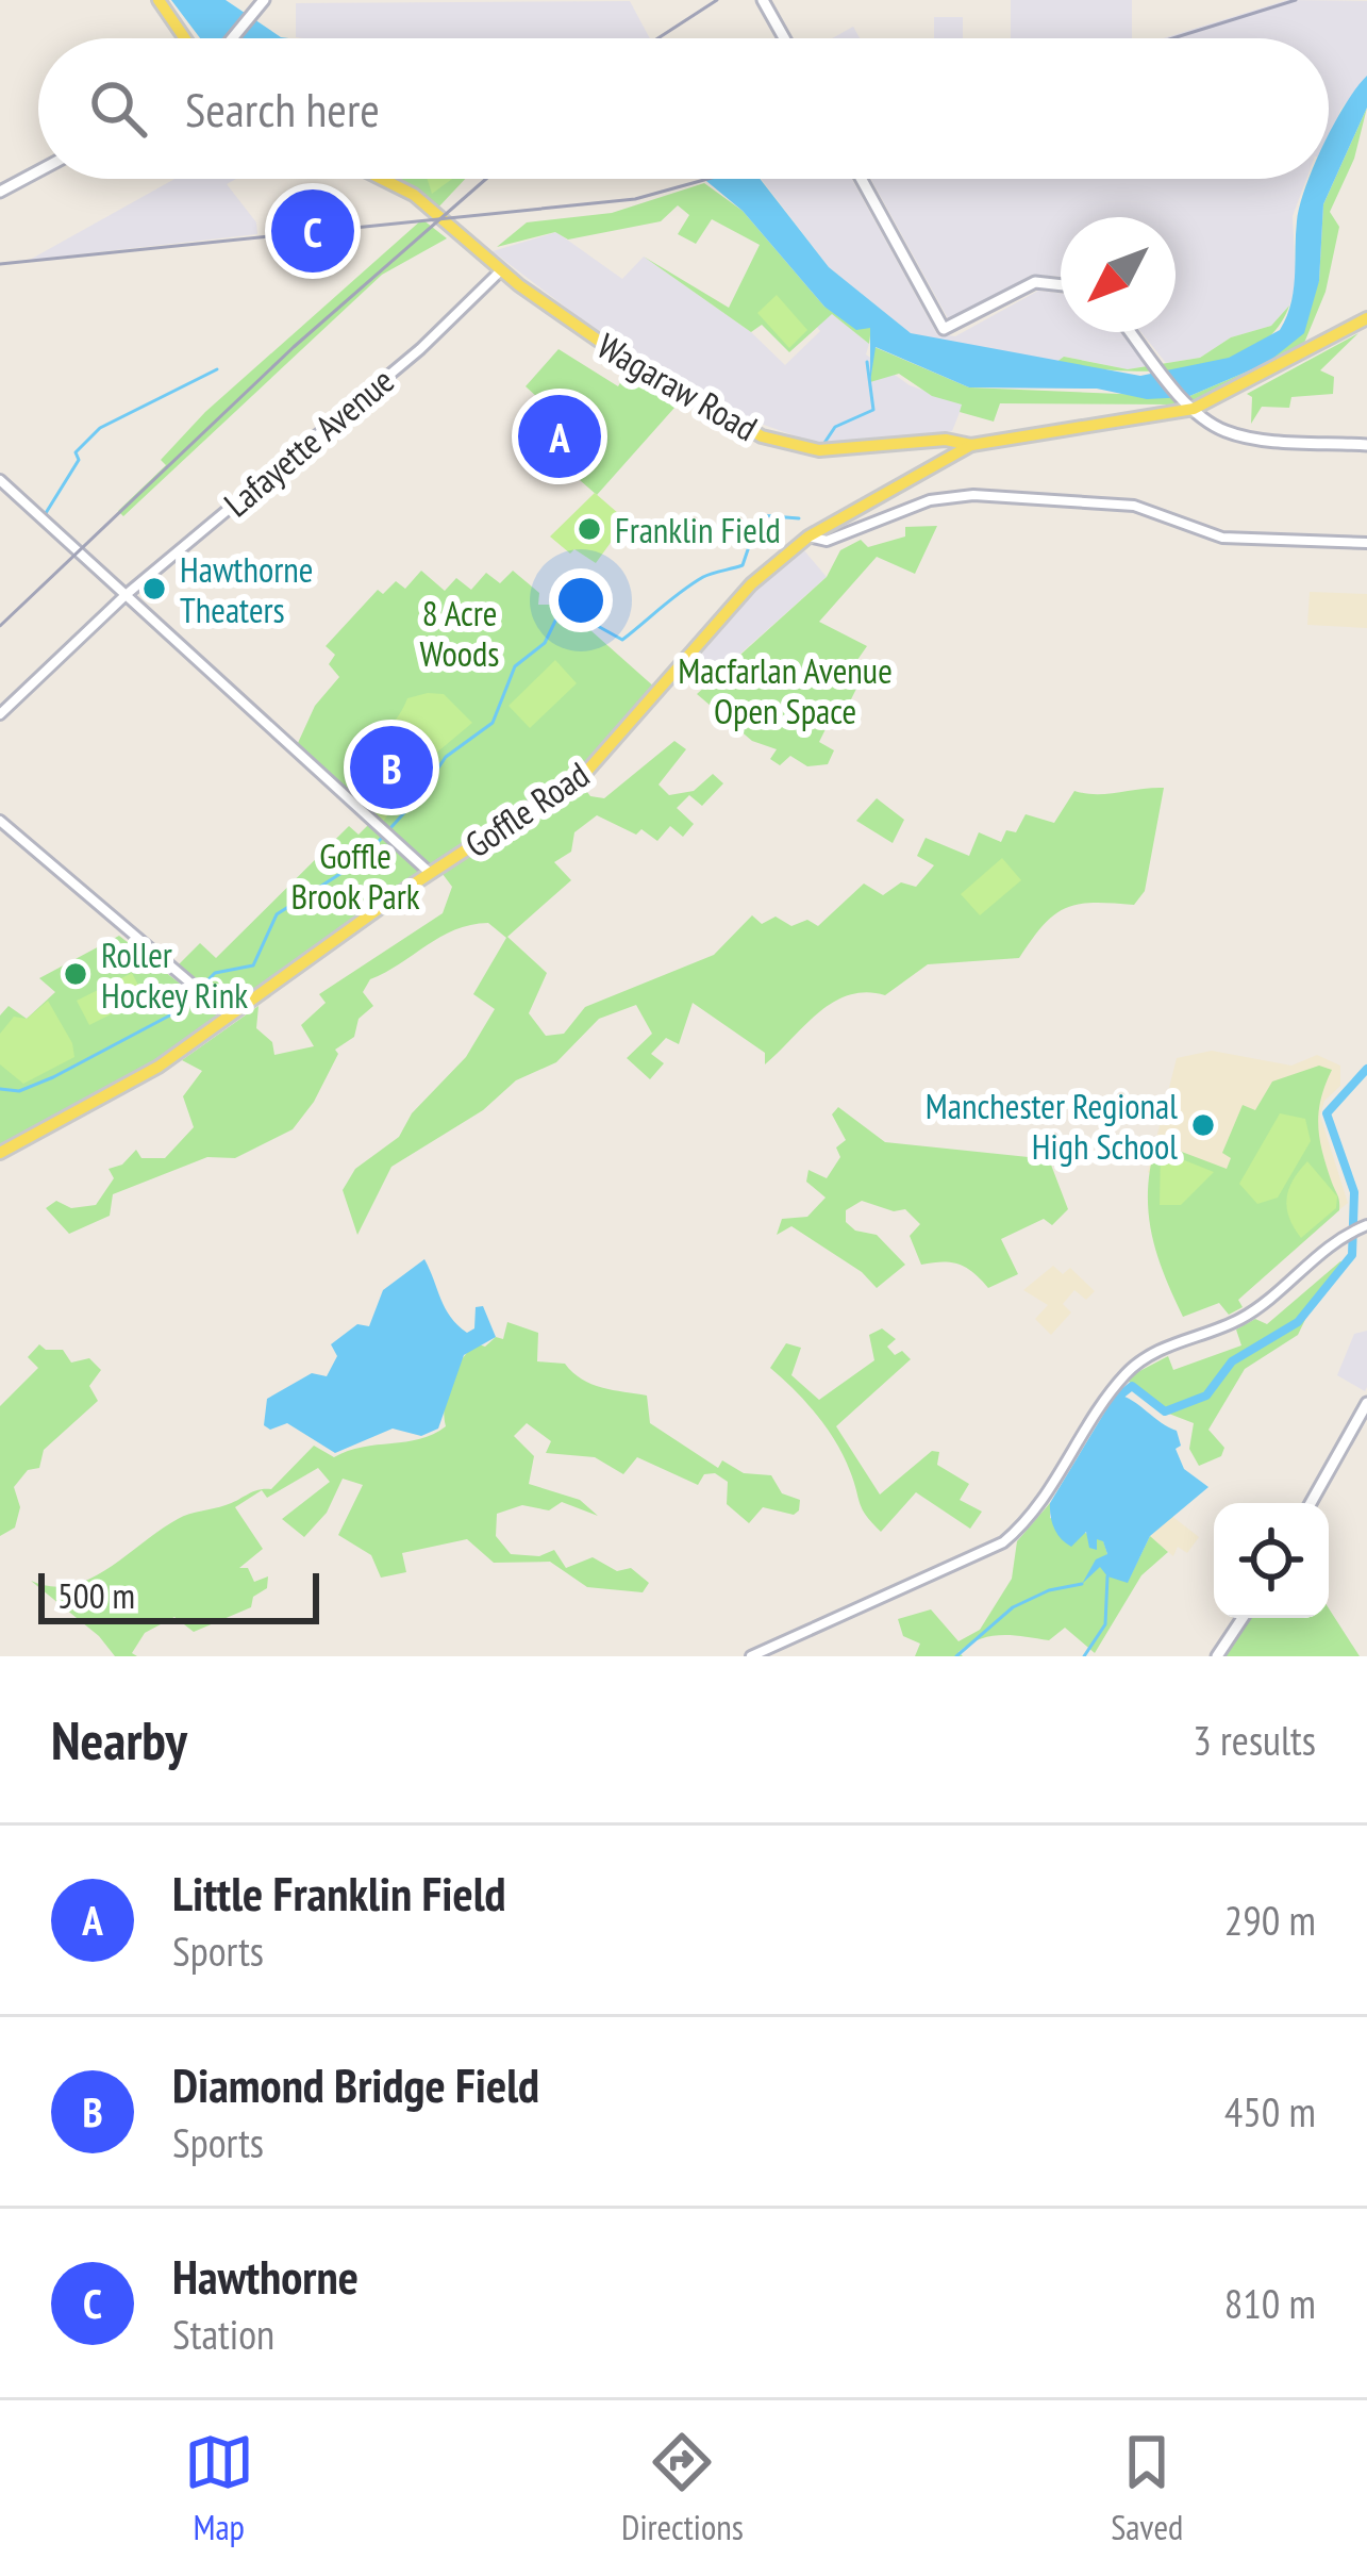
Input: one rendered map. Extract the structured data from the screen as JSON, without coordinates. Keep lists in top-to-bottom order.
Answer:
{
  "streets": {
    "main road": ["Wagaraw Road", "Goffle Road"],
    "street": ["Lafayette Avenue"]
  },
  "crossings": [
    ["Wagaraw Road", "Lafayette Avenue"],
    ["Wagaraw Road", "Goffle Road"]
  ],
  "parks": ["8 Acre Woods", "Macfarlan Avenue Open Space", "Goffle Brook Park"],
  "places": [
    "Franklin Field",
    "Hawthorne Theaters",
    "Roller Hockey Rink",
    "Manchester Regional High School"
  ],
  "scale_bar": "500 m",
  "north": "bottom left",
  "page": {
    "search": "Search here",
    "pins": ["C", "A", "B"],
    "scale": "500 m",
    "heading": ["Nearby", "3 results"],
    "list": [
      {
        "mark": "A",
        "name": "Little Franklin Field",
        "note": "Sports",
        "value": "290 m"
      },
      {
        "mark": "B",
        "name": "Diamond Bridge Field",
        "note": "Sports",
        "value": "450 m"
      },
      {
        "mark": "C",
        "name": "Hawthorne",
        "note": "Station",
        "value": "810 m"
      }
    ],
    "nav": ["Map", "Directions", "Saved"]
  }
}
